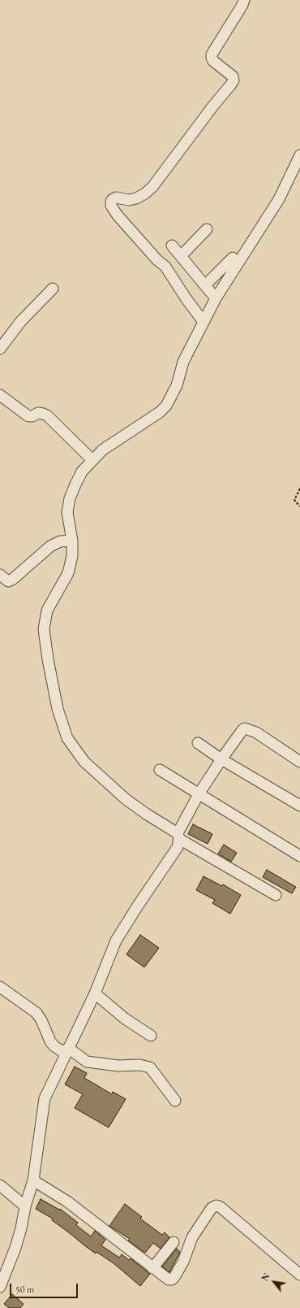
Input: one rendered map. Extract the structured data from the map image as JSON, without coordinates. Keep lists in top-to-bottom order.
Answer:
{
  "scale_bar": "50 m",
  "north": "top left"
}
